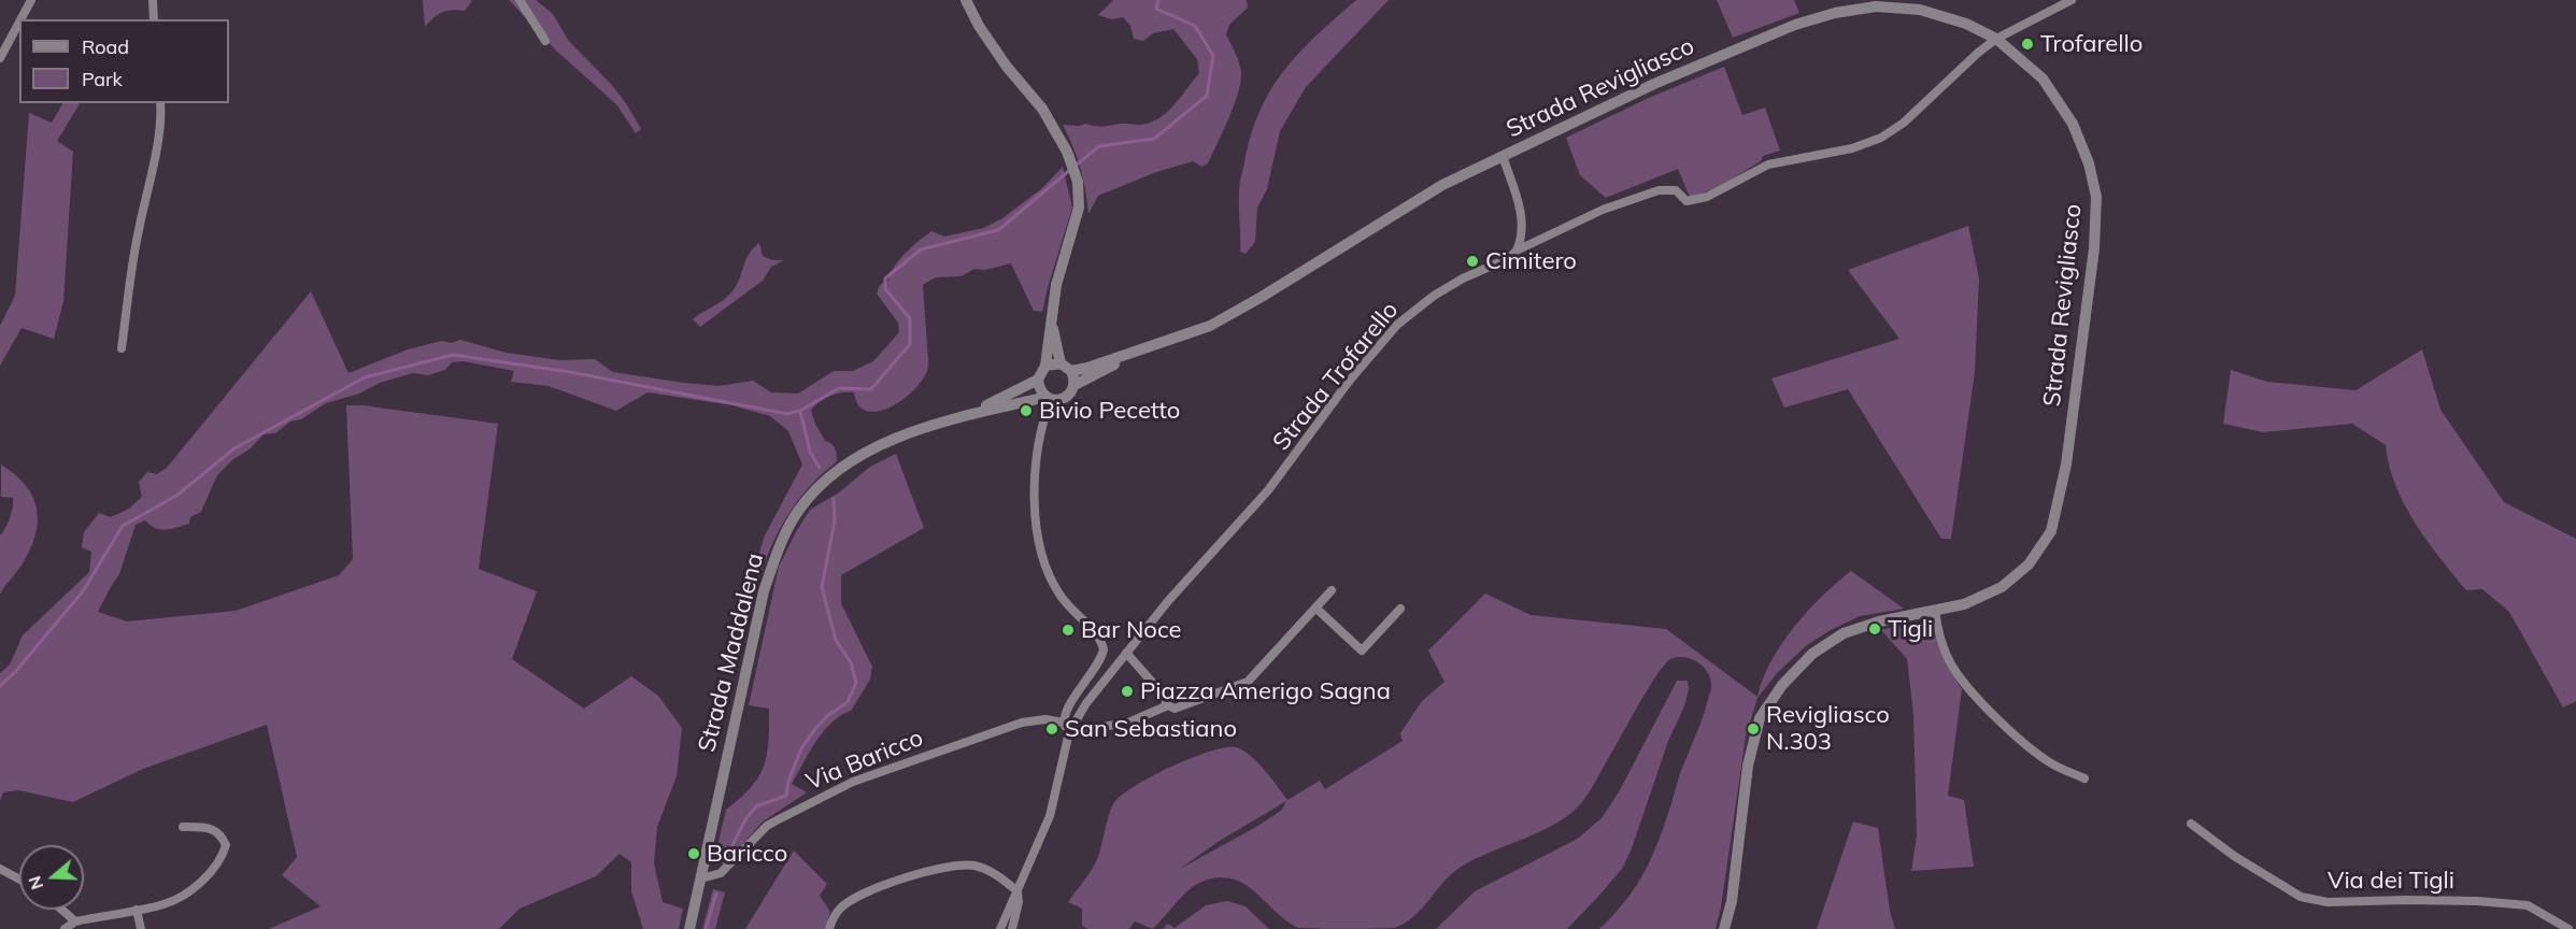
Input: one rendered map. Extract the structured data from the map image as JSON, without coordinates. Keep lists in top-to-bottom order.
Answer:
{
  "streets": {
    "street": [
      "Strada Revigliasco",
      "Strada Trofarello",
      "Strada Maddalena",
      "Via Baricco",
      "Via dei Tigli"
    ]
  },
  "crossings": [
    ["Strada Revigliasco", "Strada Trofarello"],
    ["Strada Revigliasco", "Strada Maddalena"],
    ["Strada Maddalena", "Via Baricco"]
  ],
  "places": [
    "Trofarello",
    "Cimitero",
    "Bivio Pecetto",
    "Tigli",
    "Bar Noce",
    "Piazza Amerigo Sagna",
    "San Sebastiano",
    "Revigliasco N.303",
    "Baricco"
  ],
  "legend": ["Road", "Park"],
  "north": "left"
}
